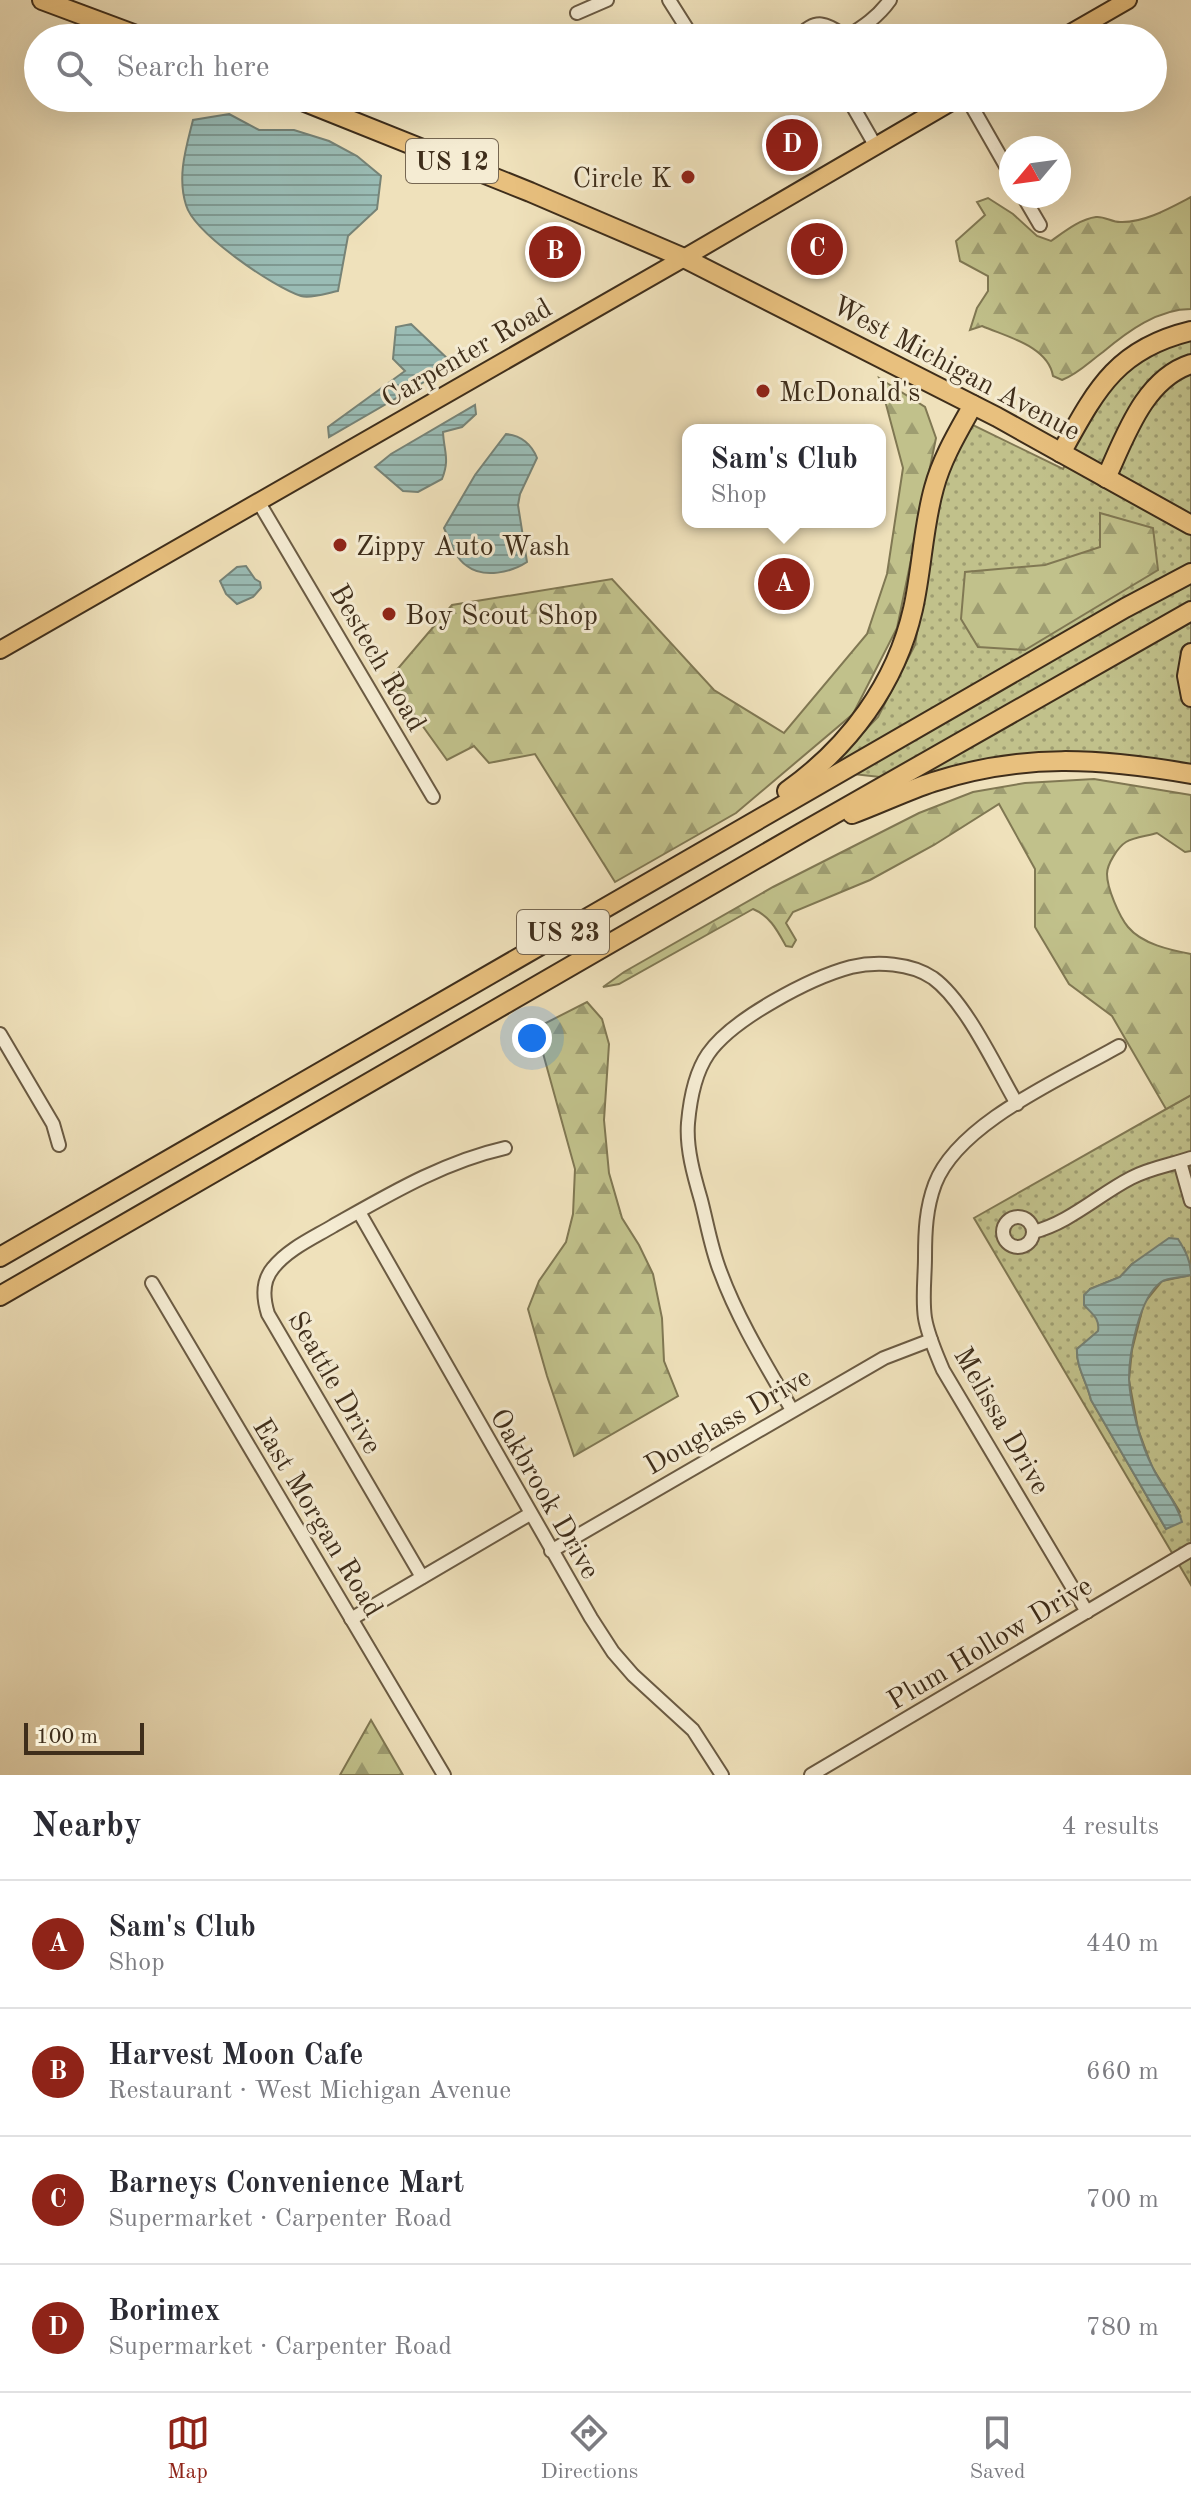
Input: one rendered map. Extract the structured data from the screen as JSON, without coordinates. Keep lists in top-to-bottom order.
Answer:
{
  "streets": {
    "highway": ["US 12", "West Michigan Avenue", "US 23"],
    "main road": ["Carpenter Road"],
    "street": [
      "Bestech Road",
      "Seattle Drive",
      "Douglass Drive",
      "Melissa Drive",
      "Oakbrook Drive",
      "East Morgan Road",
      "Plum Hollow Drive"
    ]
  },
  "crossings": [
    ["Carpenter Road", "West Michigan Avenue"],
    ["Carpenter Road", "Bestech Road"],
    ["Seattle Drive", "Oakbrook Drive"],
    ["Douglass Drive", "Melissa Drive"],
    ["Douglass Drive", "Oakbrook Drive"],
    ["Melissa Drive", "Plum Hollow Drive"]
  ],
  "places": [
    "Circle K",
    "McDonald's",
    "Zippy Auto Wash",
    "Boy Scout Shop"
  ],
  "scale_bar": "100 m",
  "north": "bottom left",
  "page": {
    "search": "Search here",
    "pins": [
      "D",
      "C",
      "B",
      "A"
    ],
    "popup": ["Sam's Club", "Shop"],
    "scale": "100 m",
    "heading": ["Nearby", "4 results"],
    "list": [
      {
        "mark": "A",
        "name": "Sam's Club",
        "note": "Shop",
        "value": "440 m"
      },
      {
        "mark": "B",
        "name": "Harvest Moon Cafe",
        "note": "Restaurant · West Michigan Avenue",
        "value": "660 m"
      },
      {
        "mark": "C",
        "name": "Barneys Convenience Mart",
        "note": "Supermarket · Carpenter Road",
        "value": "700 m"
      },
      {
        "mark": "D",
        "name": "Borimex",
        "note": "Supermarket · Carpenter Road",
        "value": "780 m"
      }
    ],
    "nav": ["Map", "Directions", "Saved"]
  }
}
